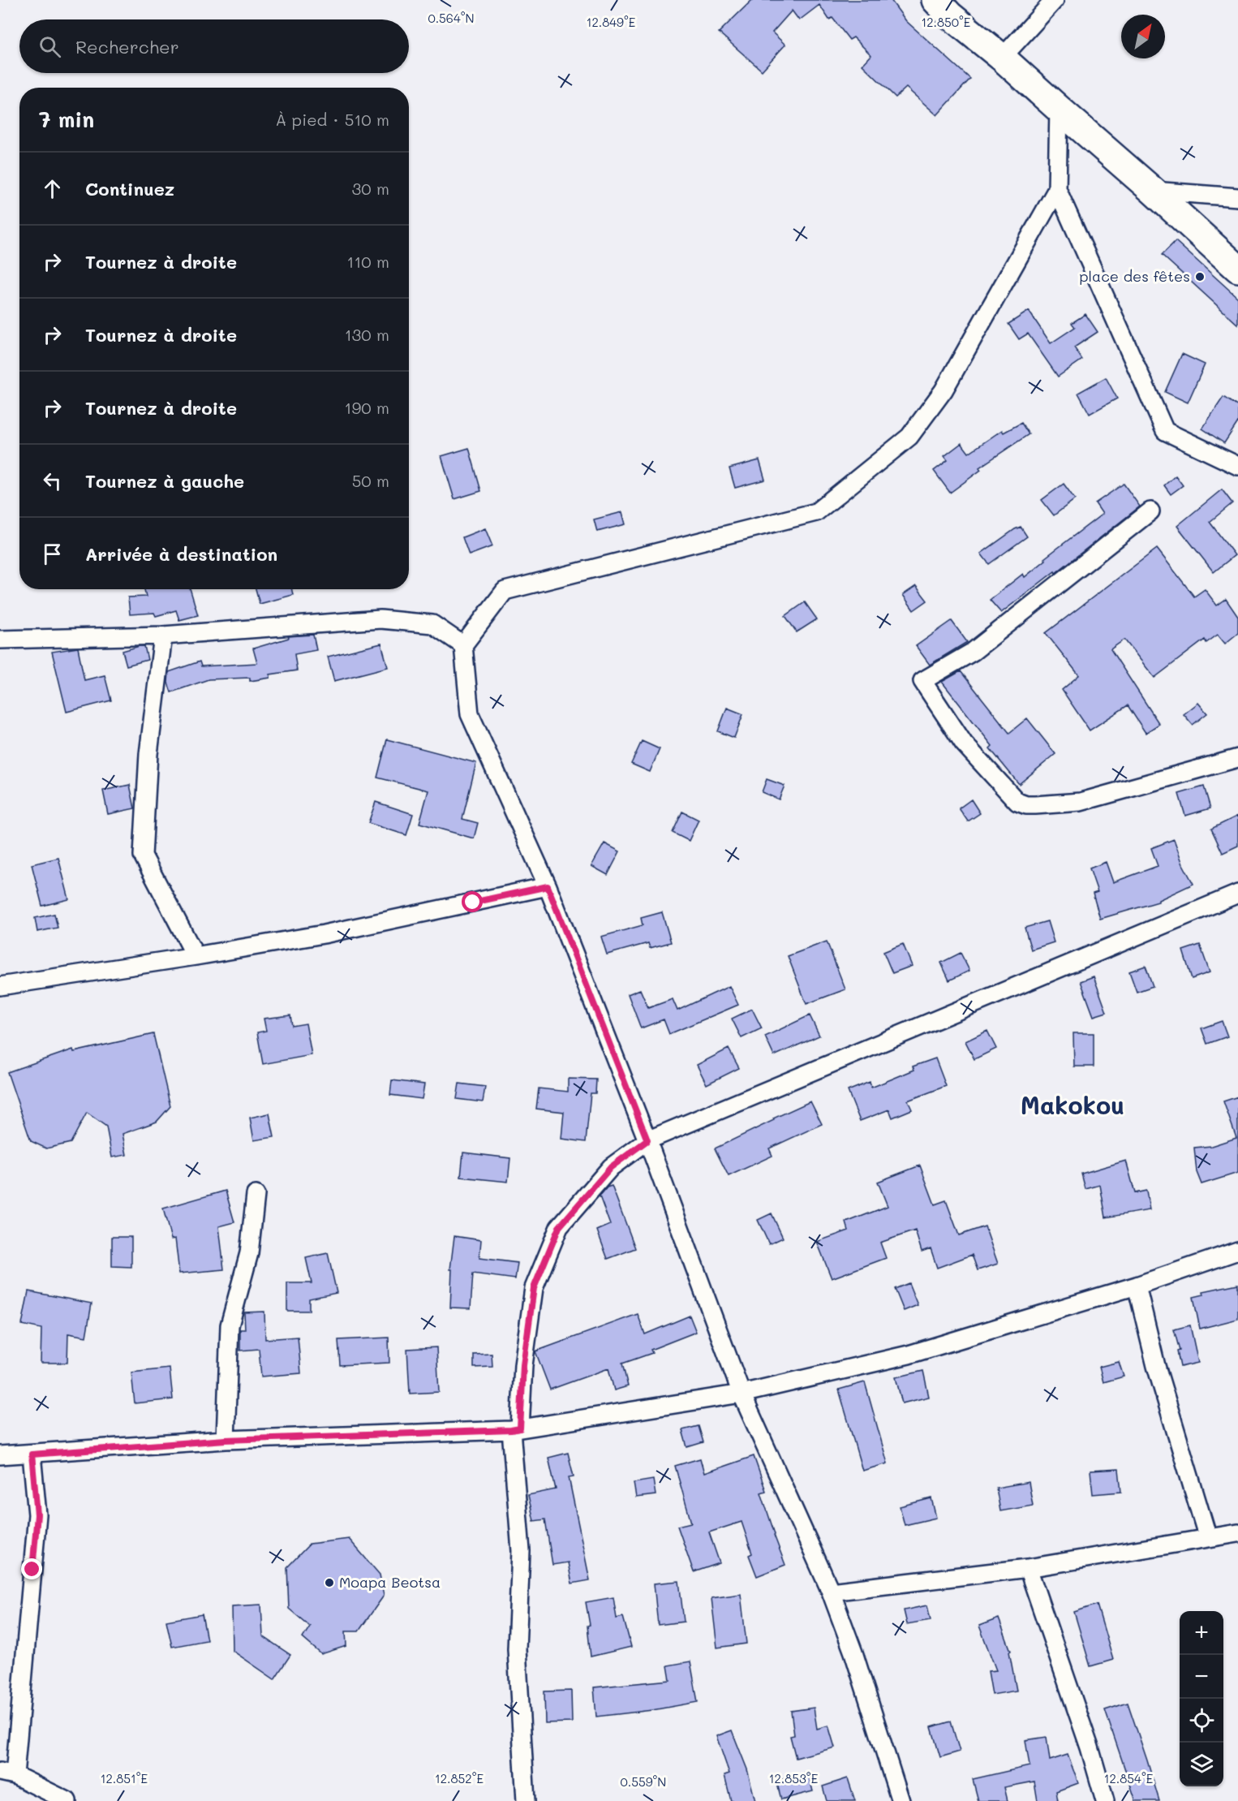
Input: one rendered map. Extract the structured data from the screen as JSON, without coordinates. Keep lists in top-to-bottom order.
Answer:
{
  "districts": ["Makokou"],
  "places": ["place des fêtes", "Moapa Beotsa"],
  "north": "top right",
  "page": {
    "search": "Rechercher",
    "heading": ["7 min", "À pied · 510 m"],
    "list": [
      ["Continuez", "30 m"],
      ["Tournez à droite", "110 m"],
      ["Tournez à droite", "130 m"],
      ["Tournez à droite", "190 m"],
      ["Tournez à gauche", "50 m"],
      "Arrivée à destination"
    ],
    "map_buttons": ["+", "−"]
  },
  "coordinates": [
    "0.564°N",
    "12.850°E",
    "12.849°E",
    "12.851°E",
    "12.852°E",
    "12.853°E",
    "12.854°E",
    "0.559°N"
  ]
}
